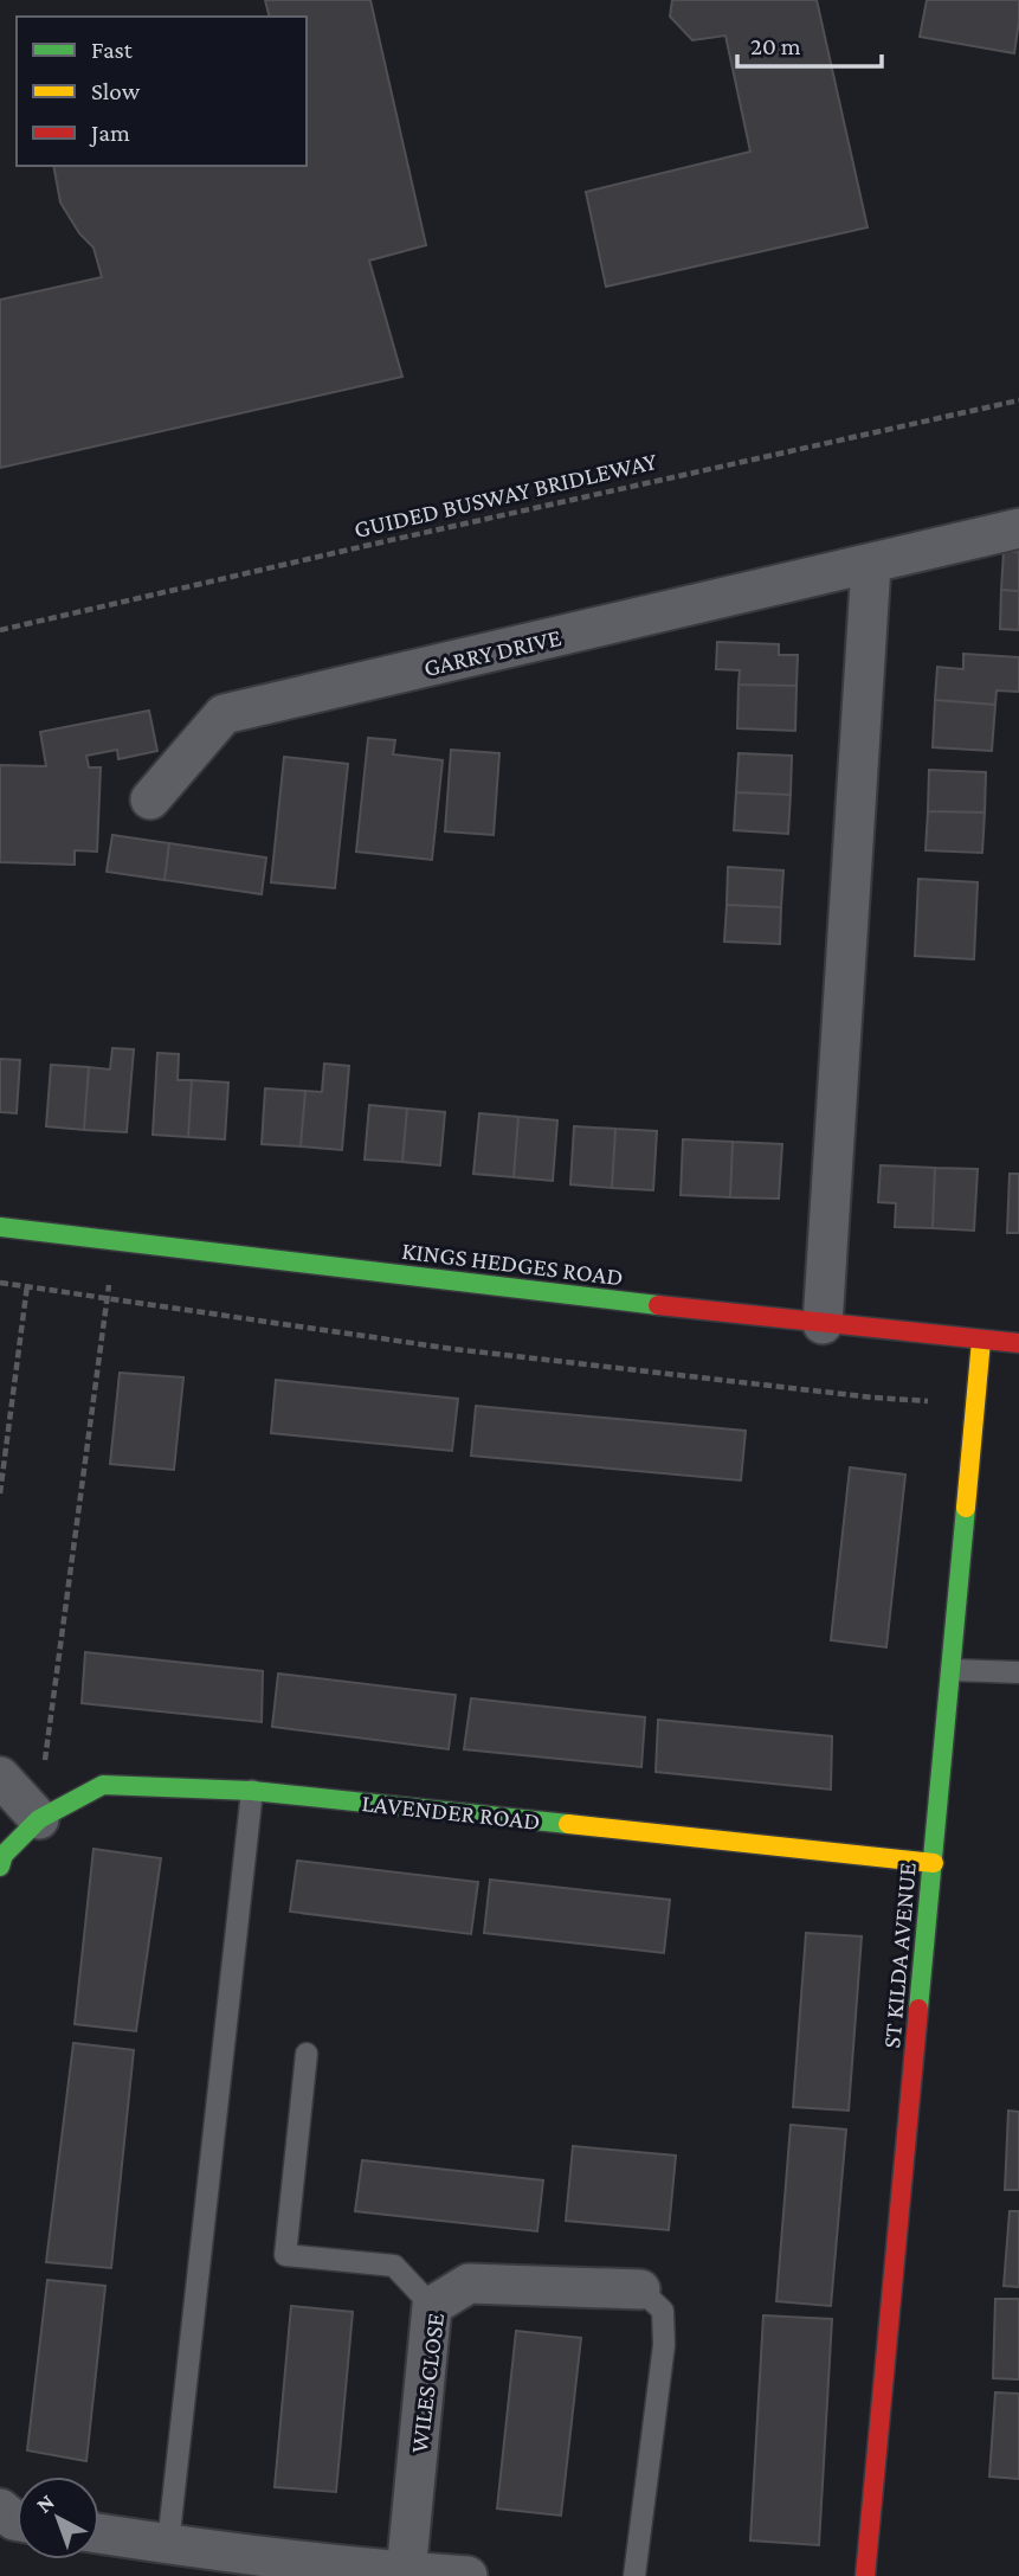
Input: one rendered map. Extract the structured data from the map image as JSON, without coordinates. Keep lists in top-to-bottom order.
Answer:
{
  "streets": {
    "street": [
      "GARRY DRIVE",
      "KINGS HEDGES ROAD",
      "LAVENDER ROAD",
      "ST KILDA AVENUE",
      "WILES CLOSE"
    ],
    "path": ["GUIDED BUSWAY BRIDLEWAY"]
  },
  "crossings": [
    ["KINGS HEDGES ROAD", "ST KILDA AVENUE"],
    ["LAVENDER ROAD", "ST KILDA AVENUE"]
  ],
  "legend": ["Fast", "Slow", "Jam"],
  "scale_bar": "20 m",
  "north": "top left"
}
